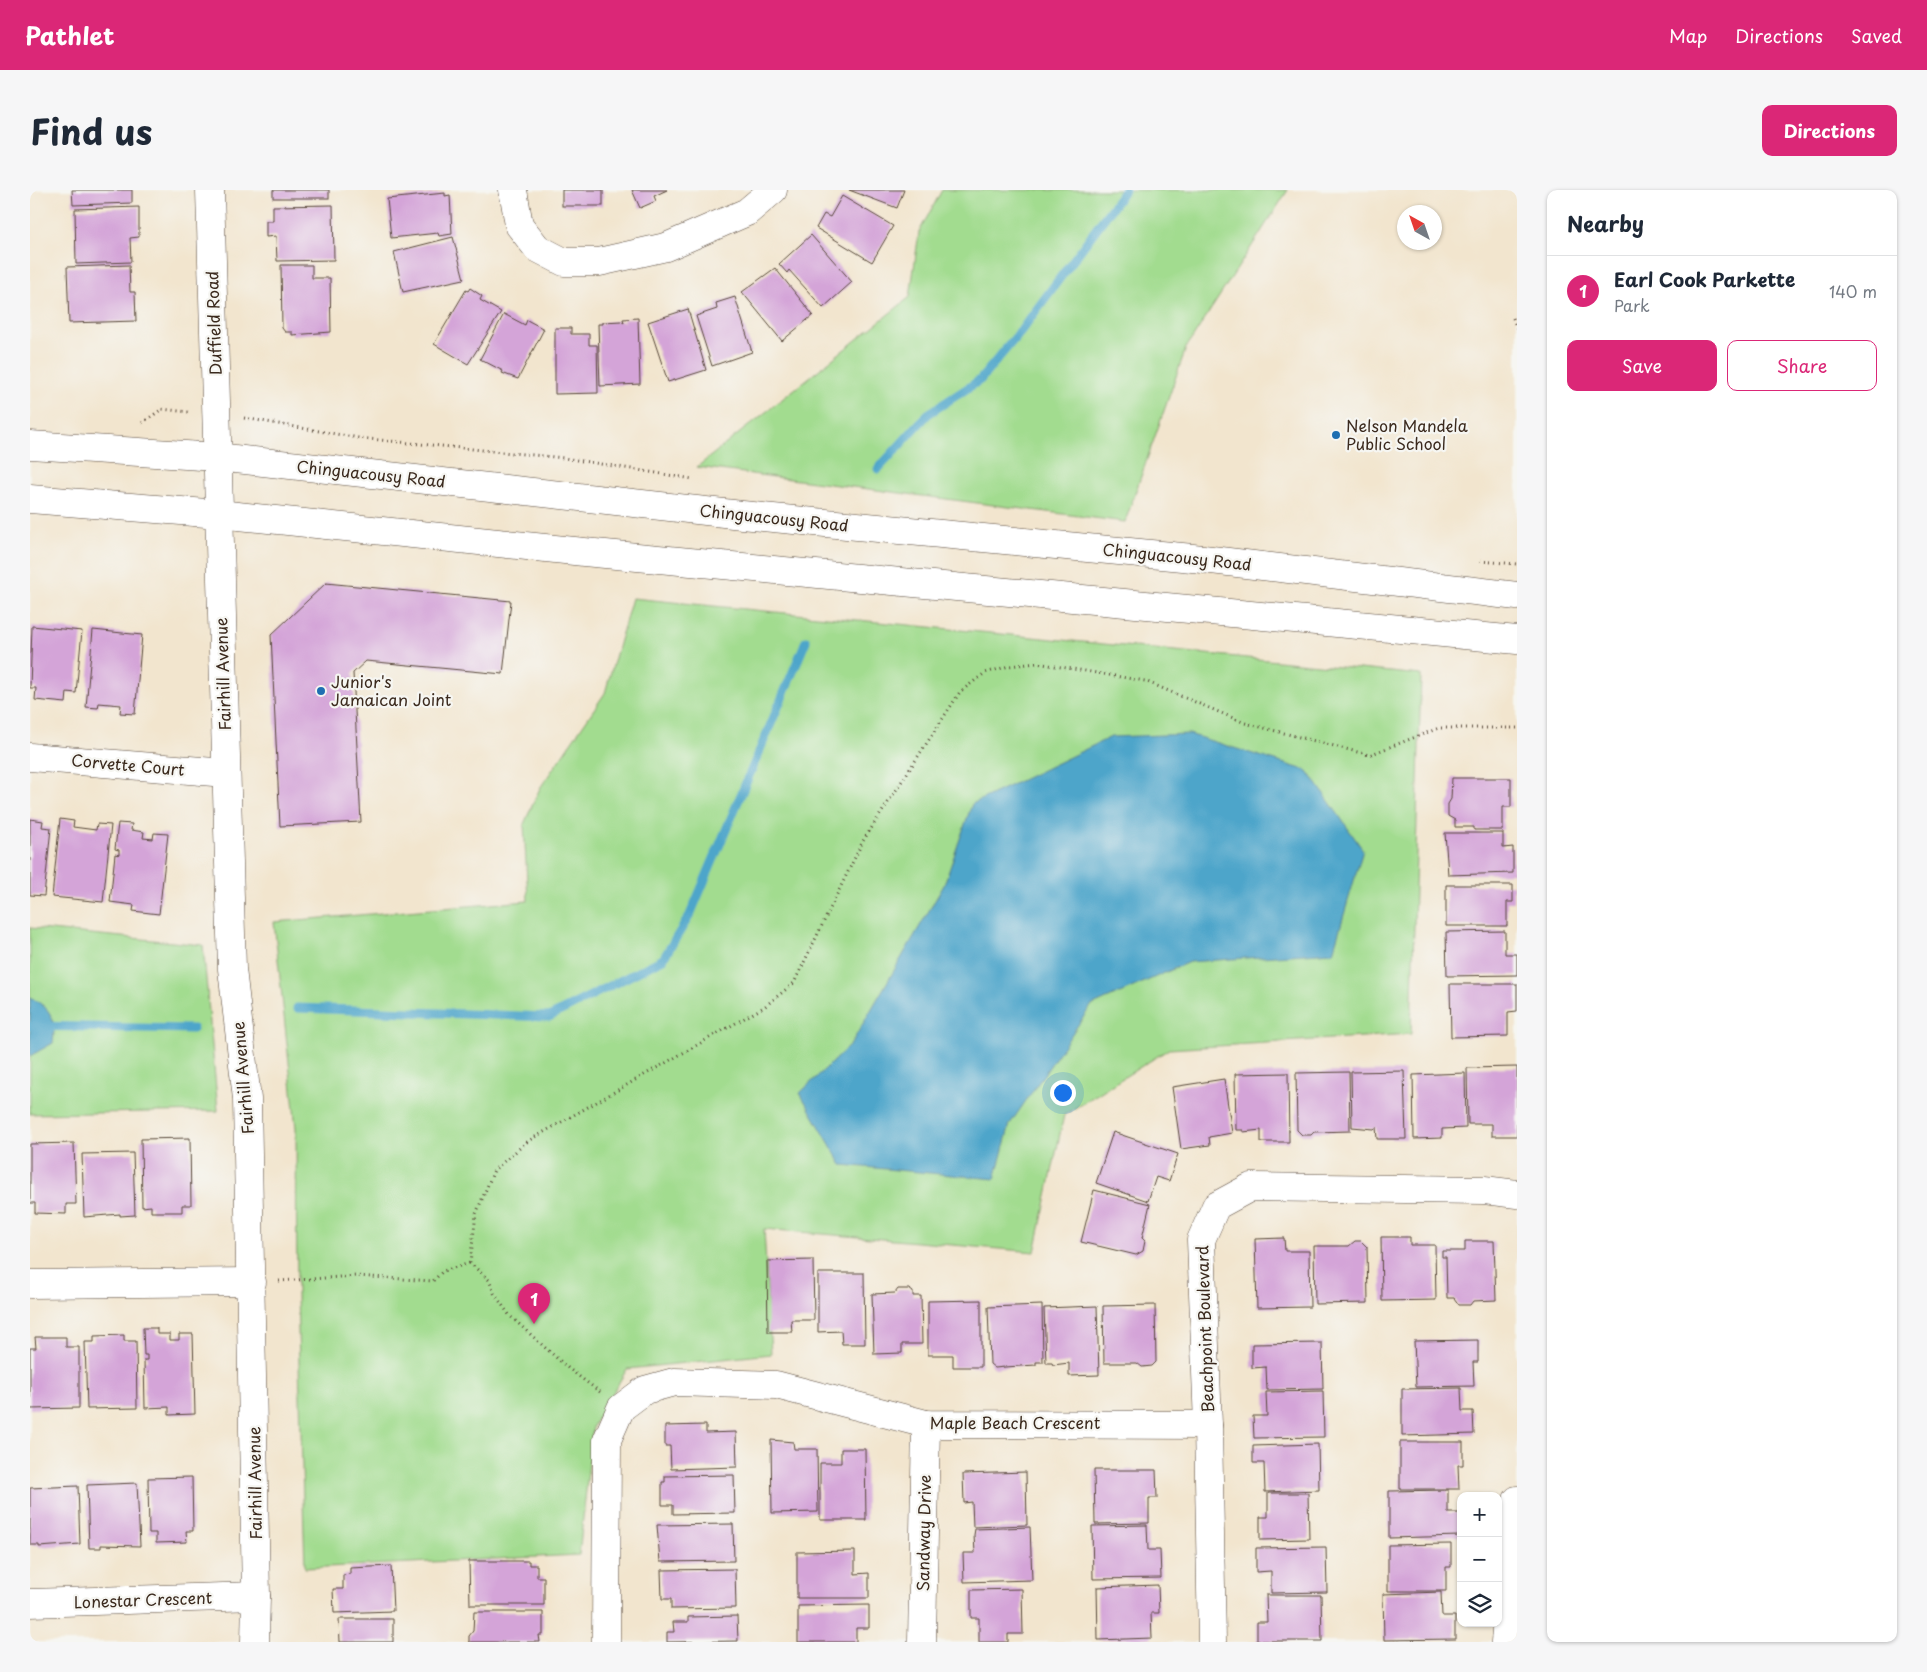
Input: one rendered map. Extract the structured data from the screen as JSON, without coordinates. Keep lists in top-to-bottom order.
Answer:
{
  "streets": {
    "street": [
      "Duffield Road",
      "Chinguacousy Road",
      "Fairhill Avenue",
      "Corvette Court",
      "Beachpoint Boulevard",
      "Maple Beach Crescent",
      "Sandway Drive",
      "Lonestar Crescent"
    ]
  },
  "crossings": [
    ["Duffield Road", "Chinguacousy Road"],
    ["Duffield Road", "Fairhill Avenue"],
    ["Fairhill Avenue", "Corvette Court"],
    ["Fairhill Avenue", "Lonestar Crescent"],
    ["Beachpoint Boulevard", "Maple Beach Crescent"],
    ["Maple Beach Crescent", "Sandway Drive"]
  ],
  "places": ["Nelson Mandela Public School", "Junior's Jamaican Joint"],
  "north": "top left",
  "page": {
    "header": "Pathlet",
    "nav": ["Map", "Directions", "Saved"],
    "title": "Find us",
    "buttons": [
      "Directions",
      ["Save", "Share"]
    ],
    "heading": "Nearby",
    "list": [
      {
        "mark": "1",
        "name": "Earl Cook Parkette",
        "note": "Park",
        "value": "140 m"
      }
    ],
    "pins": "1",
    "map_buttons": ["+", "−"]
  }
}
